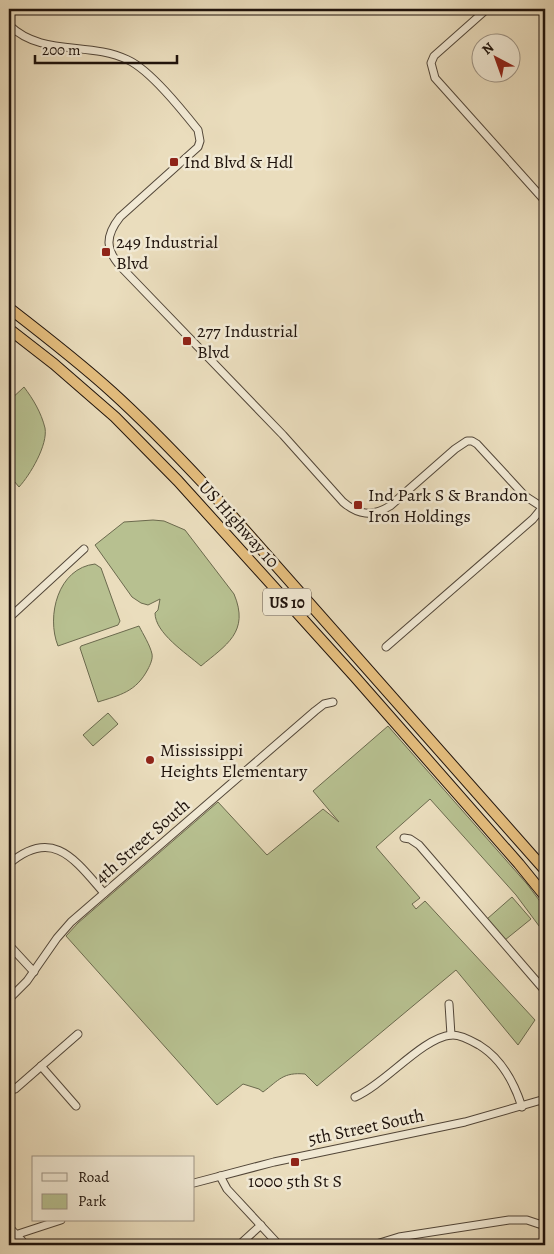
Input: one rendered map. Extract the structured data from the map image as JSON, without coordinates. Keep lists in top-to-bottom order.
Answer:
{
  "streets": {
    "highway": ["US Highway 10", "US 10"],
    "street": ["4th Street South", "5th Street South"]
  },
  "places": {
    "transit": [
      "Ind Blvd & Hdl",
      "249 Industrial Blvd",
      "277 Industrial Blvd",
      "Ind Park S & Brandon Iron Holdings",
      "1000 5th St S"
    ],
    "other": ["Mississippi Heights Elementary"]
  },
  "legend": ["Road", "Park"],
  "scale_bar": "200 m",
  "north": "top left"
}
